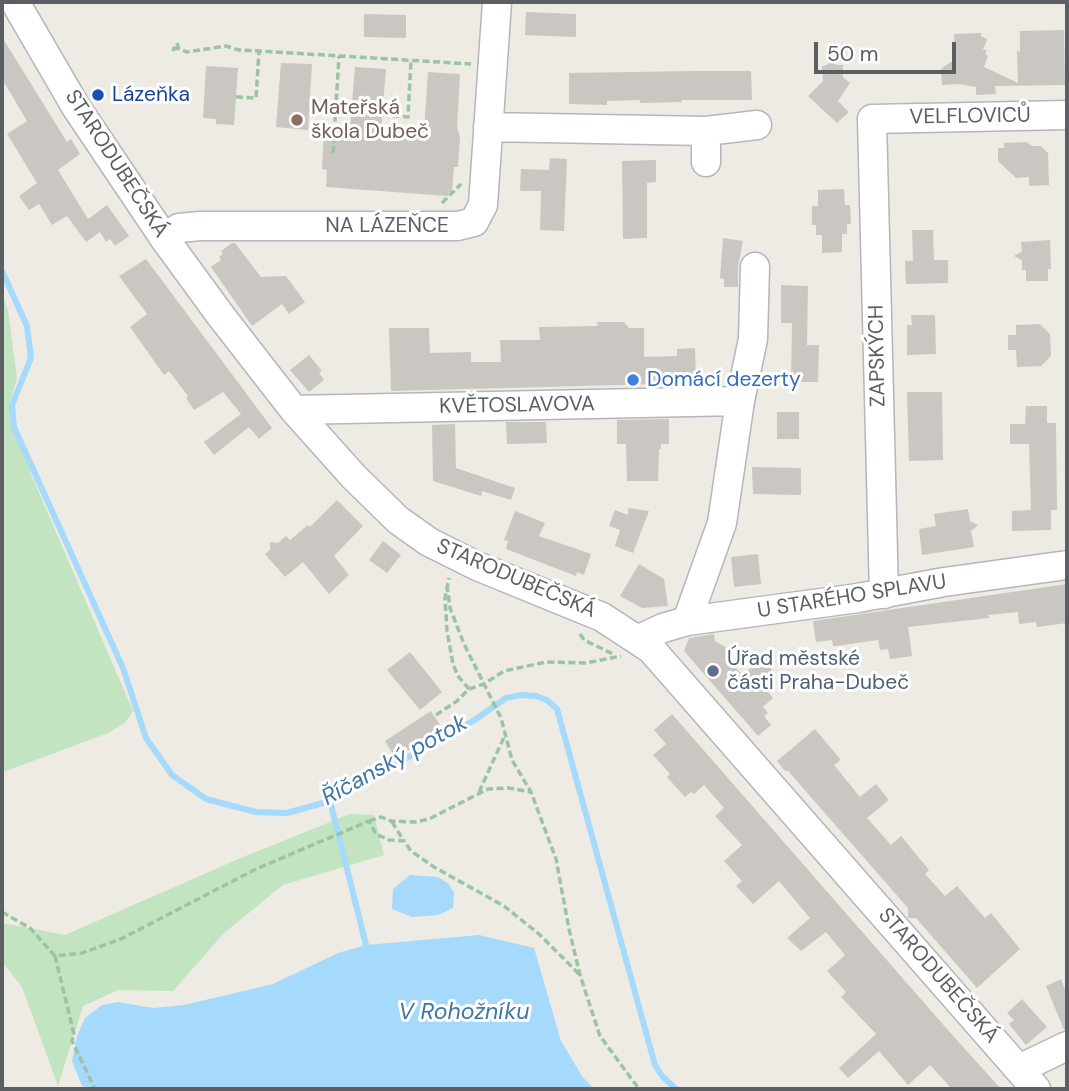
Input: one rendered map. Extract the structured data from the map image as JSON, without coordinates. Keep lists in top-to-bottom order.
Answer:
{
  "streets": {
    "street": [
      "VELFLOVICŮ",
      "STARODUBEČSKÁ",
      "NA LÁZEŇCE",
      "ZAPSKÝCH",
      "KVĚTOSLAVOVA",
      "U STARÉHO SPLAVU"
    ]
  },
  "crossings": [
    ["VELFLOVICŮ", "ZAPSKÝCH"],
    ["STARODUBEČSKÁ", "NA LÁZEŇCE"],
    ["STARODUBEČSKÁ", "KVĚTOSLAVOVA"],
    ["STARODUBEČSKÁ", "U STARÉHO SPLAVU"],
    ["ZAPSKÝCH", "U STARÉHO SPLAVU"]
  ],
  "water": ["Říčanský potok", "V Rohožníku"],
  "places": [
    "Lázeňka",
    "Mateřská škola Dubeč",
    "Domácí dezerty",
    "Úřad městské části Praha-Dubeč"
  ],
  "scale_bar": "50 m"
}
